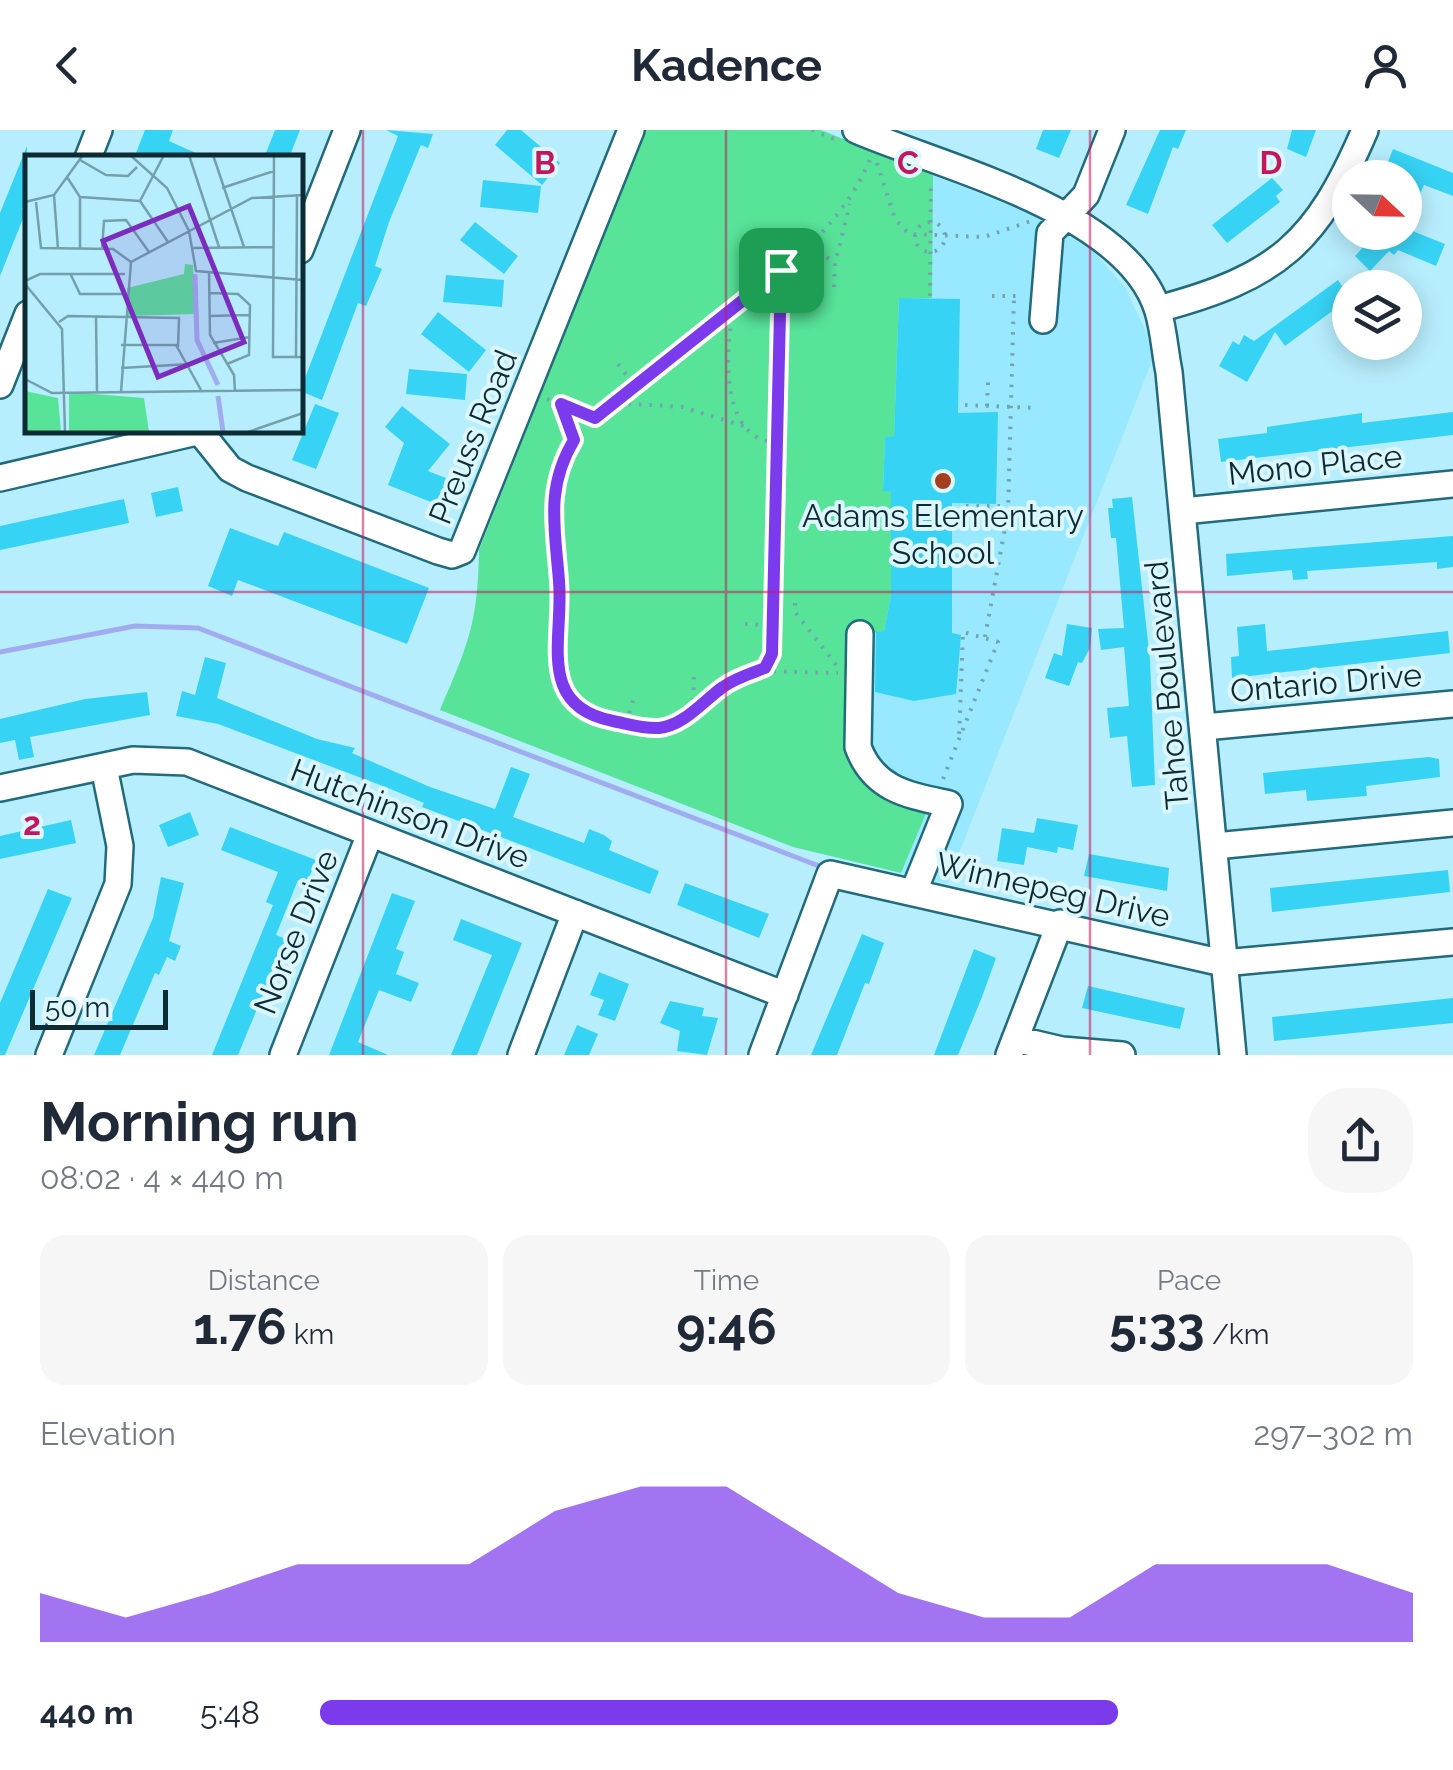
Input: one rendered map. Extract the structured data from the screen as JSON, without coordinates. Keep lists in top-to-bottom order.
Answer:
{
  "streets": {
    "street": [
      "Preuss Road",
      "Mono Place",
      "Ontario Drive",
      "Tahoe Boulevard",
      "Hutchinson Drive",
      "Winnepeg Drive",
      "Norse Drive"
    ]
  },
  "crossings": [
    ["Mono Place", "Tahoe Boulevard"],
    ["Ontario Drive", "Tahoe Boulevard"],
    ["Tahoe Boulevard", "Winnepeg Drive"],
    ["Hutchinson Drive", "Winnepeg Drive"],
    ["Hutchinson Drive", "Norse Drive"]
  ],
  "places": ["Adams Elementary School"],
  "scale_bar": "50 m",
  "north": "right",
  "page": {
    "header": "Kadence",
    "scale": "50 m",
    "heading": ["Morning run", "08:02 · 4 × 440 m"],
    "stats": [
      ["Distance", "1.76 km"],
      ["Time", "9:46"],
      ["Pace", "5:33 /km"]
    ],
    "chart": ["Elevation", "297–302 m"],
    "list": [
      {
        "name": "440 m",
        "note": "5:48"
      }
    ]
  },
  "grid": {
    "columns": ["B", "C", "D"],
    "rows": ["2"]
  }
}
